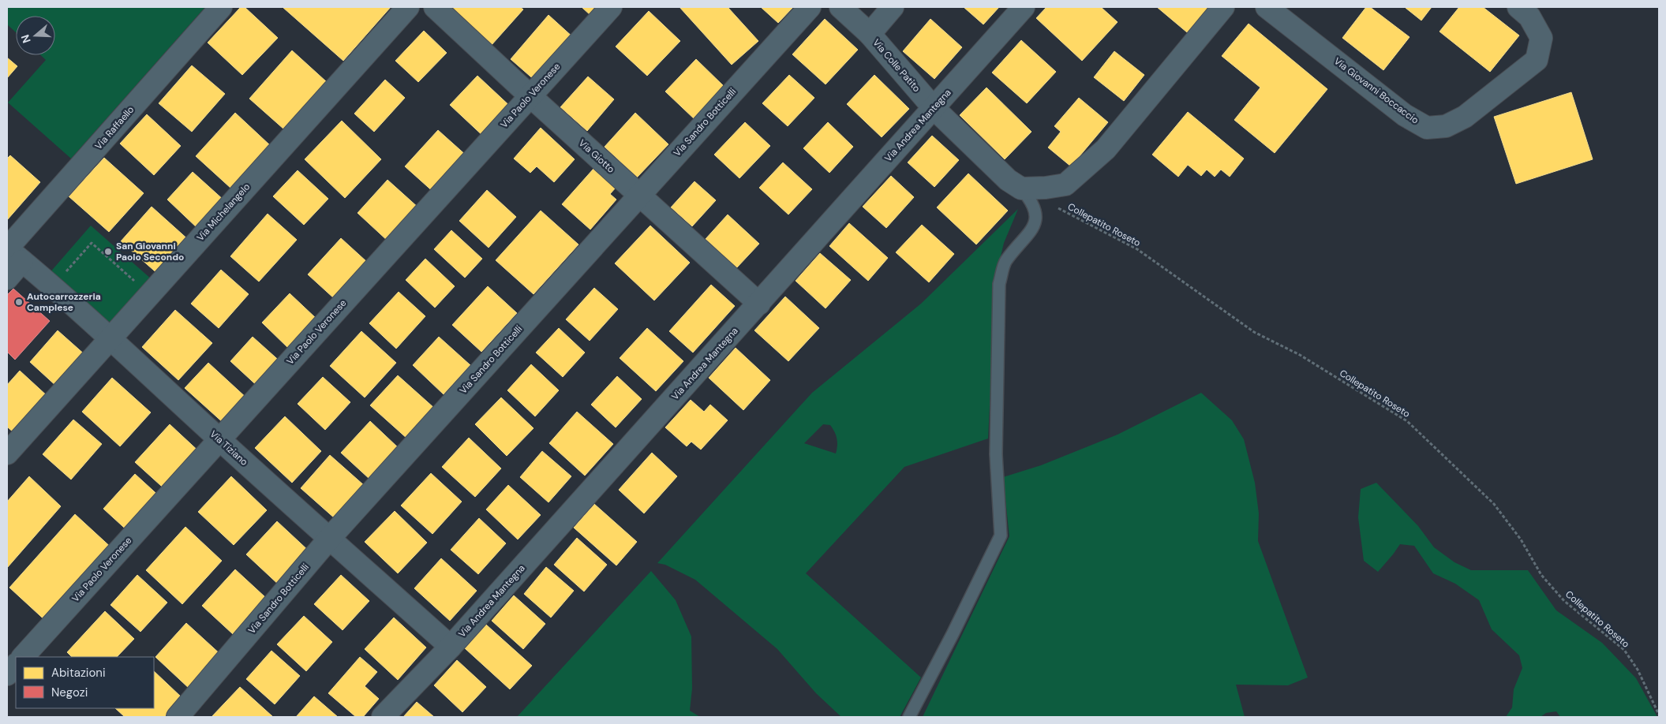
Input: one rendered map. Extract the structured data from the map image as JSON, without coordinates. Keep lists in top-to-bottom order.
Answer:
{
  "streets": {
    "street": [
      "Via Colle Patito",
      "Via Giovanni Boccaccio",
      "Via Paolo Veronese",
      "Via Sandro Botticelli",
      "Via Andrea Mantegna",
      "Via Raffaello",
      "Via Giotto",
      "Via Michelangelo",
      "Via Tiziano"
    ],
    "path": ["Collepatito Roseto"]
  },
  "crossings": [
    ["Via Colle Patito", "Via Andrea Mantegna"],
    ["Via Paolo Veronese", "Via Giotto"],
    ["Via Paolo Veronese", "Via Tiziano"],
    ["Via Sandro Botticelli", "Via Giotto"],
    ["Via Sandro Botticelli", "Via Tiziano"],
    ["Via Andrea Mantegna", "Via Giotto"],
    ["Via Andrea Mantegna", "Via Tiziano"],
    ["Via Raffaello", "Via Tiziano"],
    ["Via Michelangelo", "Via Tiziano"]
  ],
  "places": ["San Giovanni Paolo Secondo", "Autocarrozzeria Camplese"],
  "legend": ["Abitazioni", "Negozi"],
  "north": "left"
}
